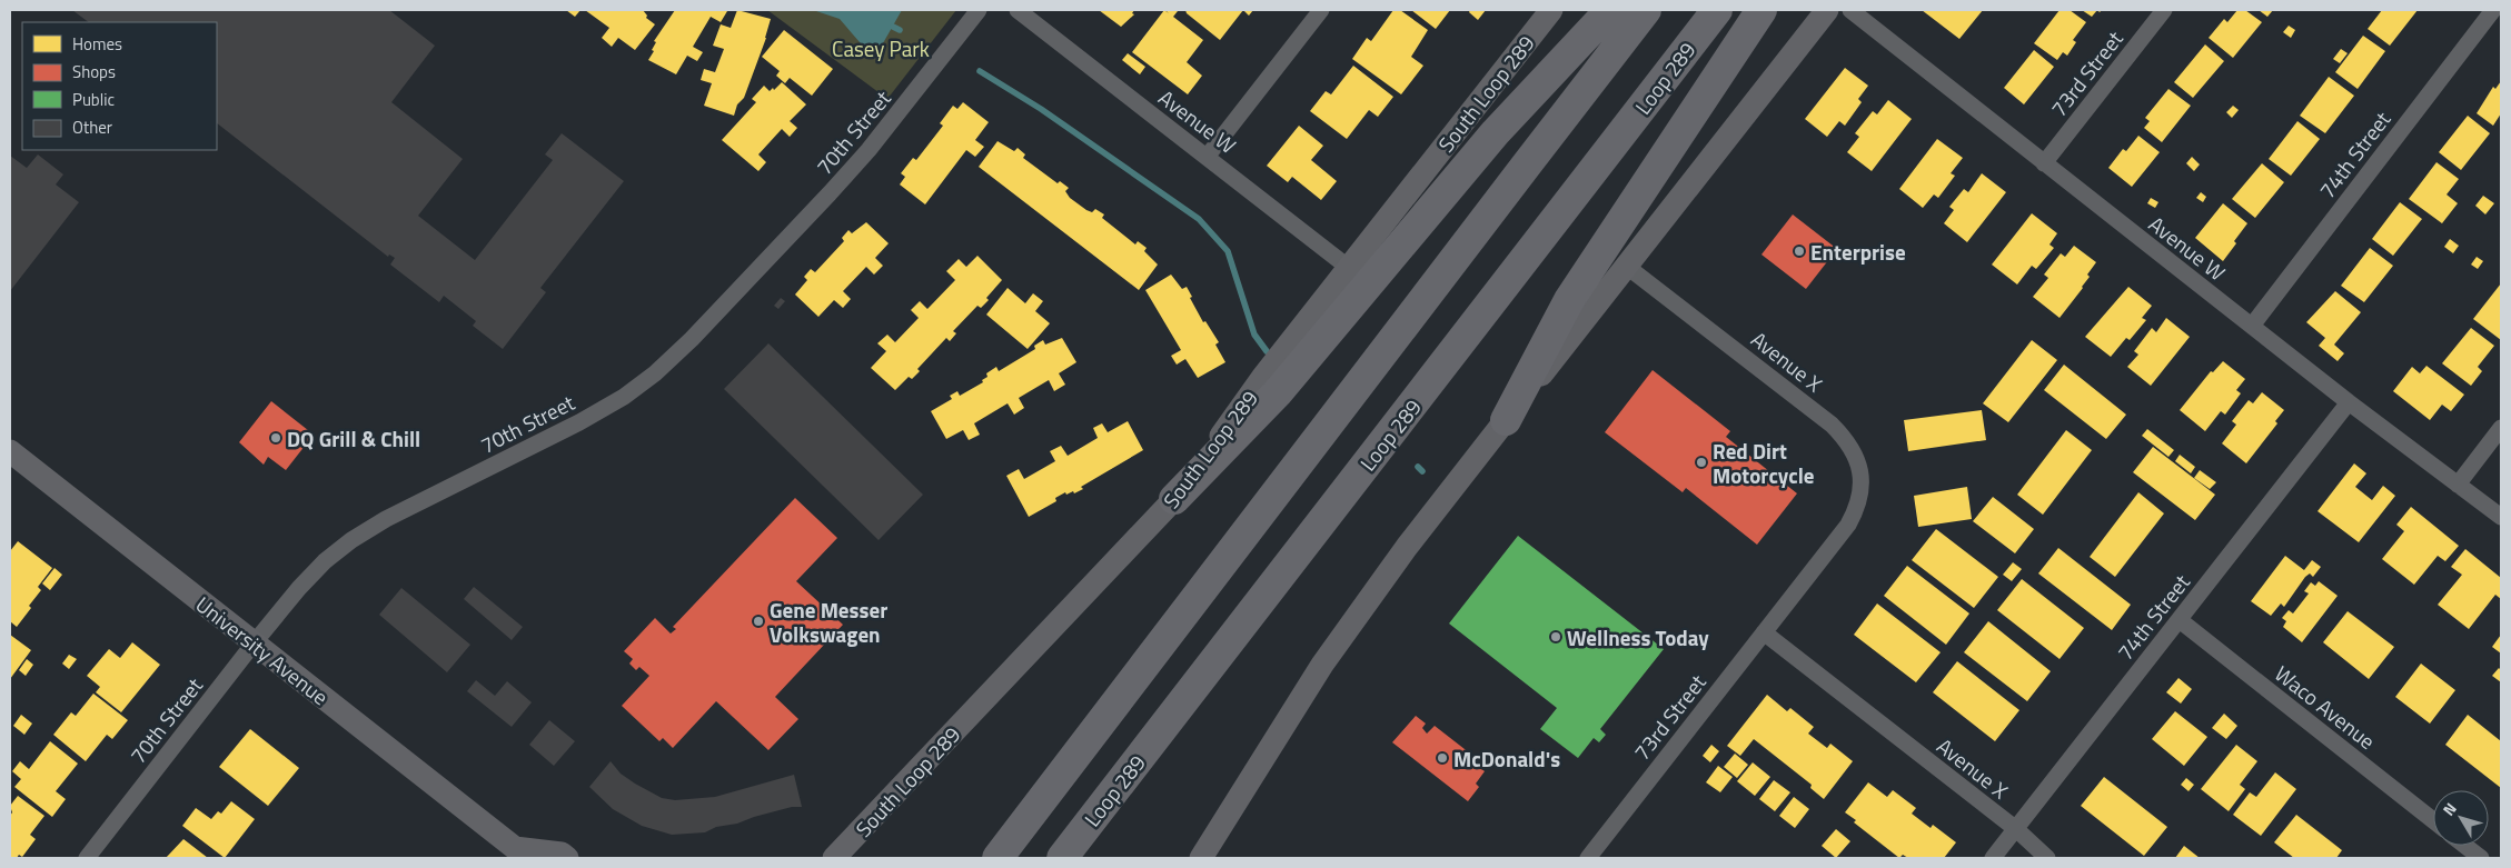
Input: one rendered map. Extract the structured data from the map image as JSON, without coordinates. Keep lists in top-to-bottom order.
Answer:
{
  "streets": {
    "highway": ["Loop 289"],
    "main road": ["South Loop 289", "University Avenue"],
    "street": [
      "73rd Street",
      "Avenue W",
      "70th Street",
      "74th Street",
      "Avenue X",
      "Waco Avenue"
    ]
  },
  "crossings": [
    ["73rd Street", "Avenue W"],
    ["73rd Street", "Avenue X"],
    ["South Loop 289", "Avenue W"],
    ["Avenue W", "74th Street"],
    ["70th Street", "University Avenue"],
    ["74th Street", "Avenue X"],
    ["74th Street", "Waco Avenue"]
  ],
  "parks": ["Casey Park"],
  "places": [
    "Enterprise",
    "DQ Grill & Chill",
    "Red Dirt Motorcycle",
    "Gene Messer Volkswagen",
    "Wellness Today",
    "McDonald's"
  ],
  "legend": [
    "Homes",
    "Shops",
    "Public",
    "Other"
  ],
  "north": "top left"
}
